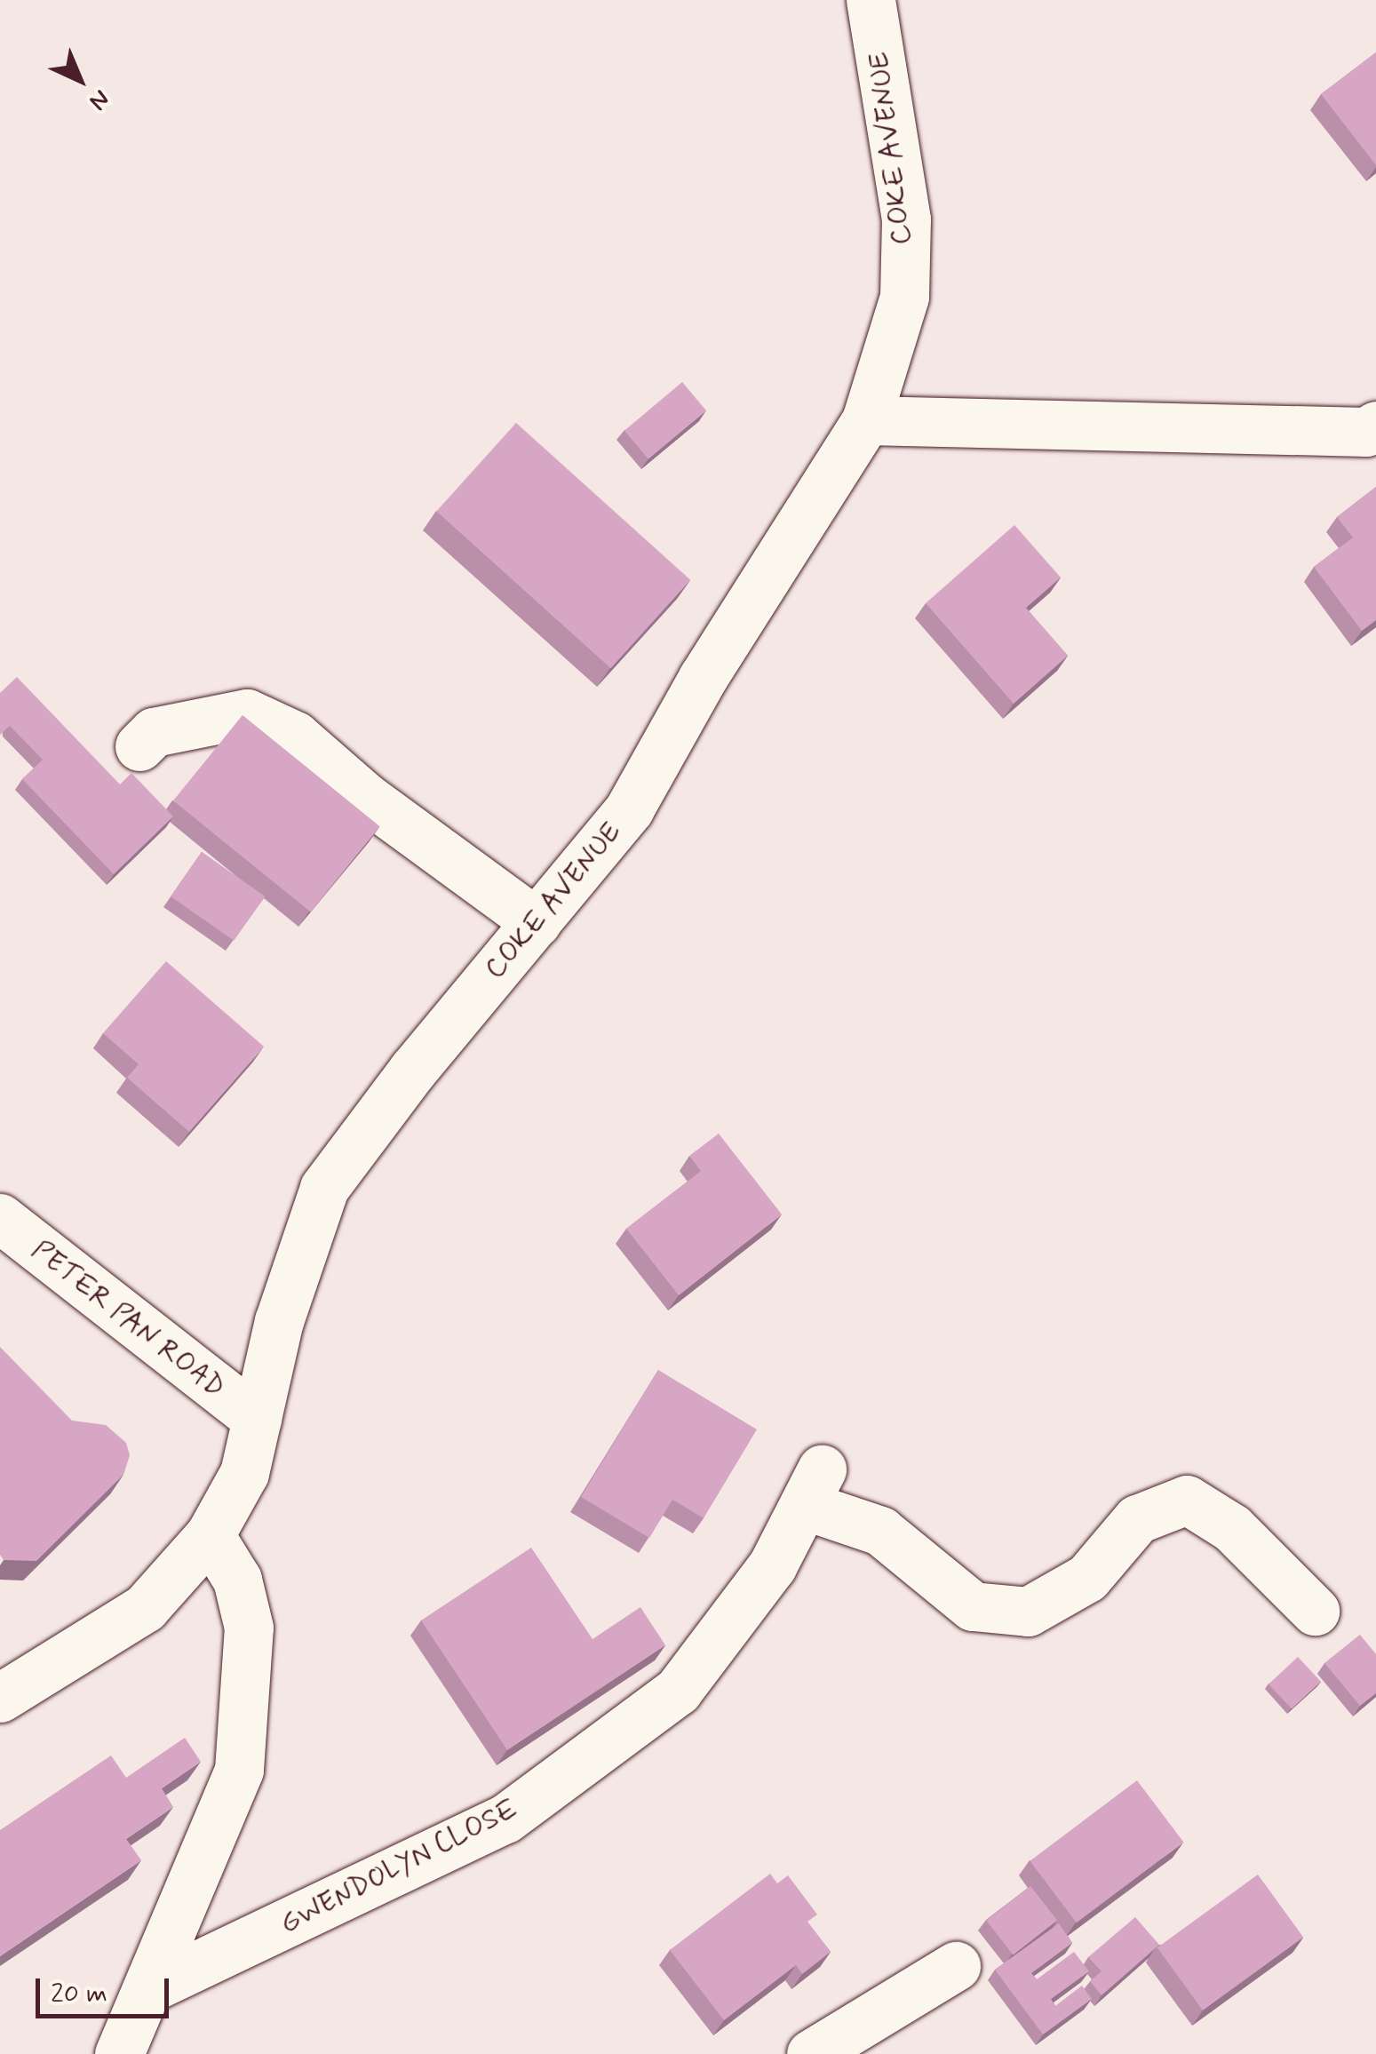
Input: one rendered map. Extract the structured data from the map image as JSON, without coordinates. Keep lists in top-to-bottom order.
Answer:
{
  "streets": {
    "street": ["COKE AVENUE", "PETER PAN ROAD", "GWENDOLYN CLOSE"]
  },
  "crossings": [
    ["COKE AVENUE", "PETER PAN ROAD"]
  ],
  "scale_bar": "20 m",
  "north": "bottom right"
}
